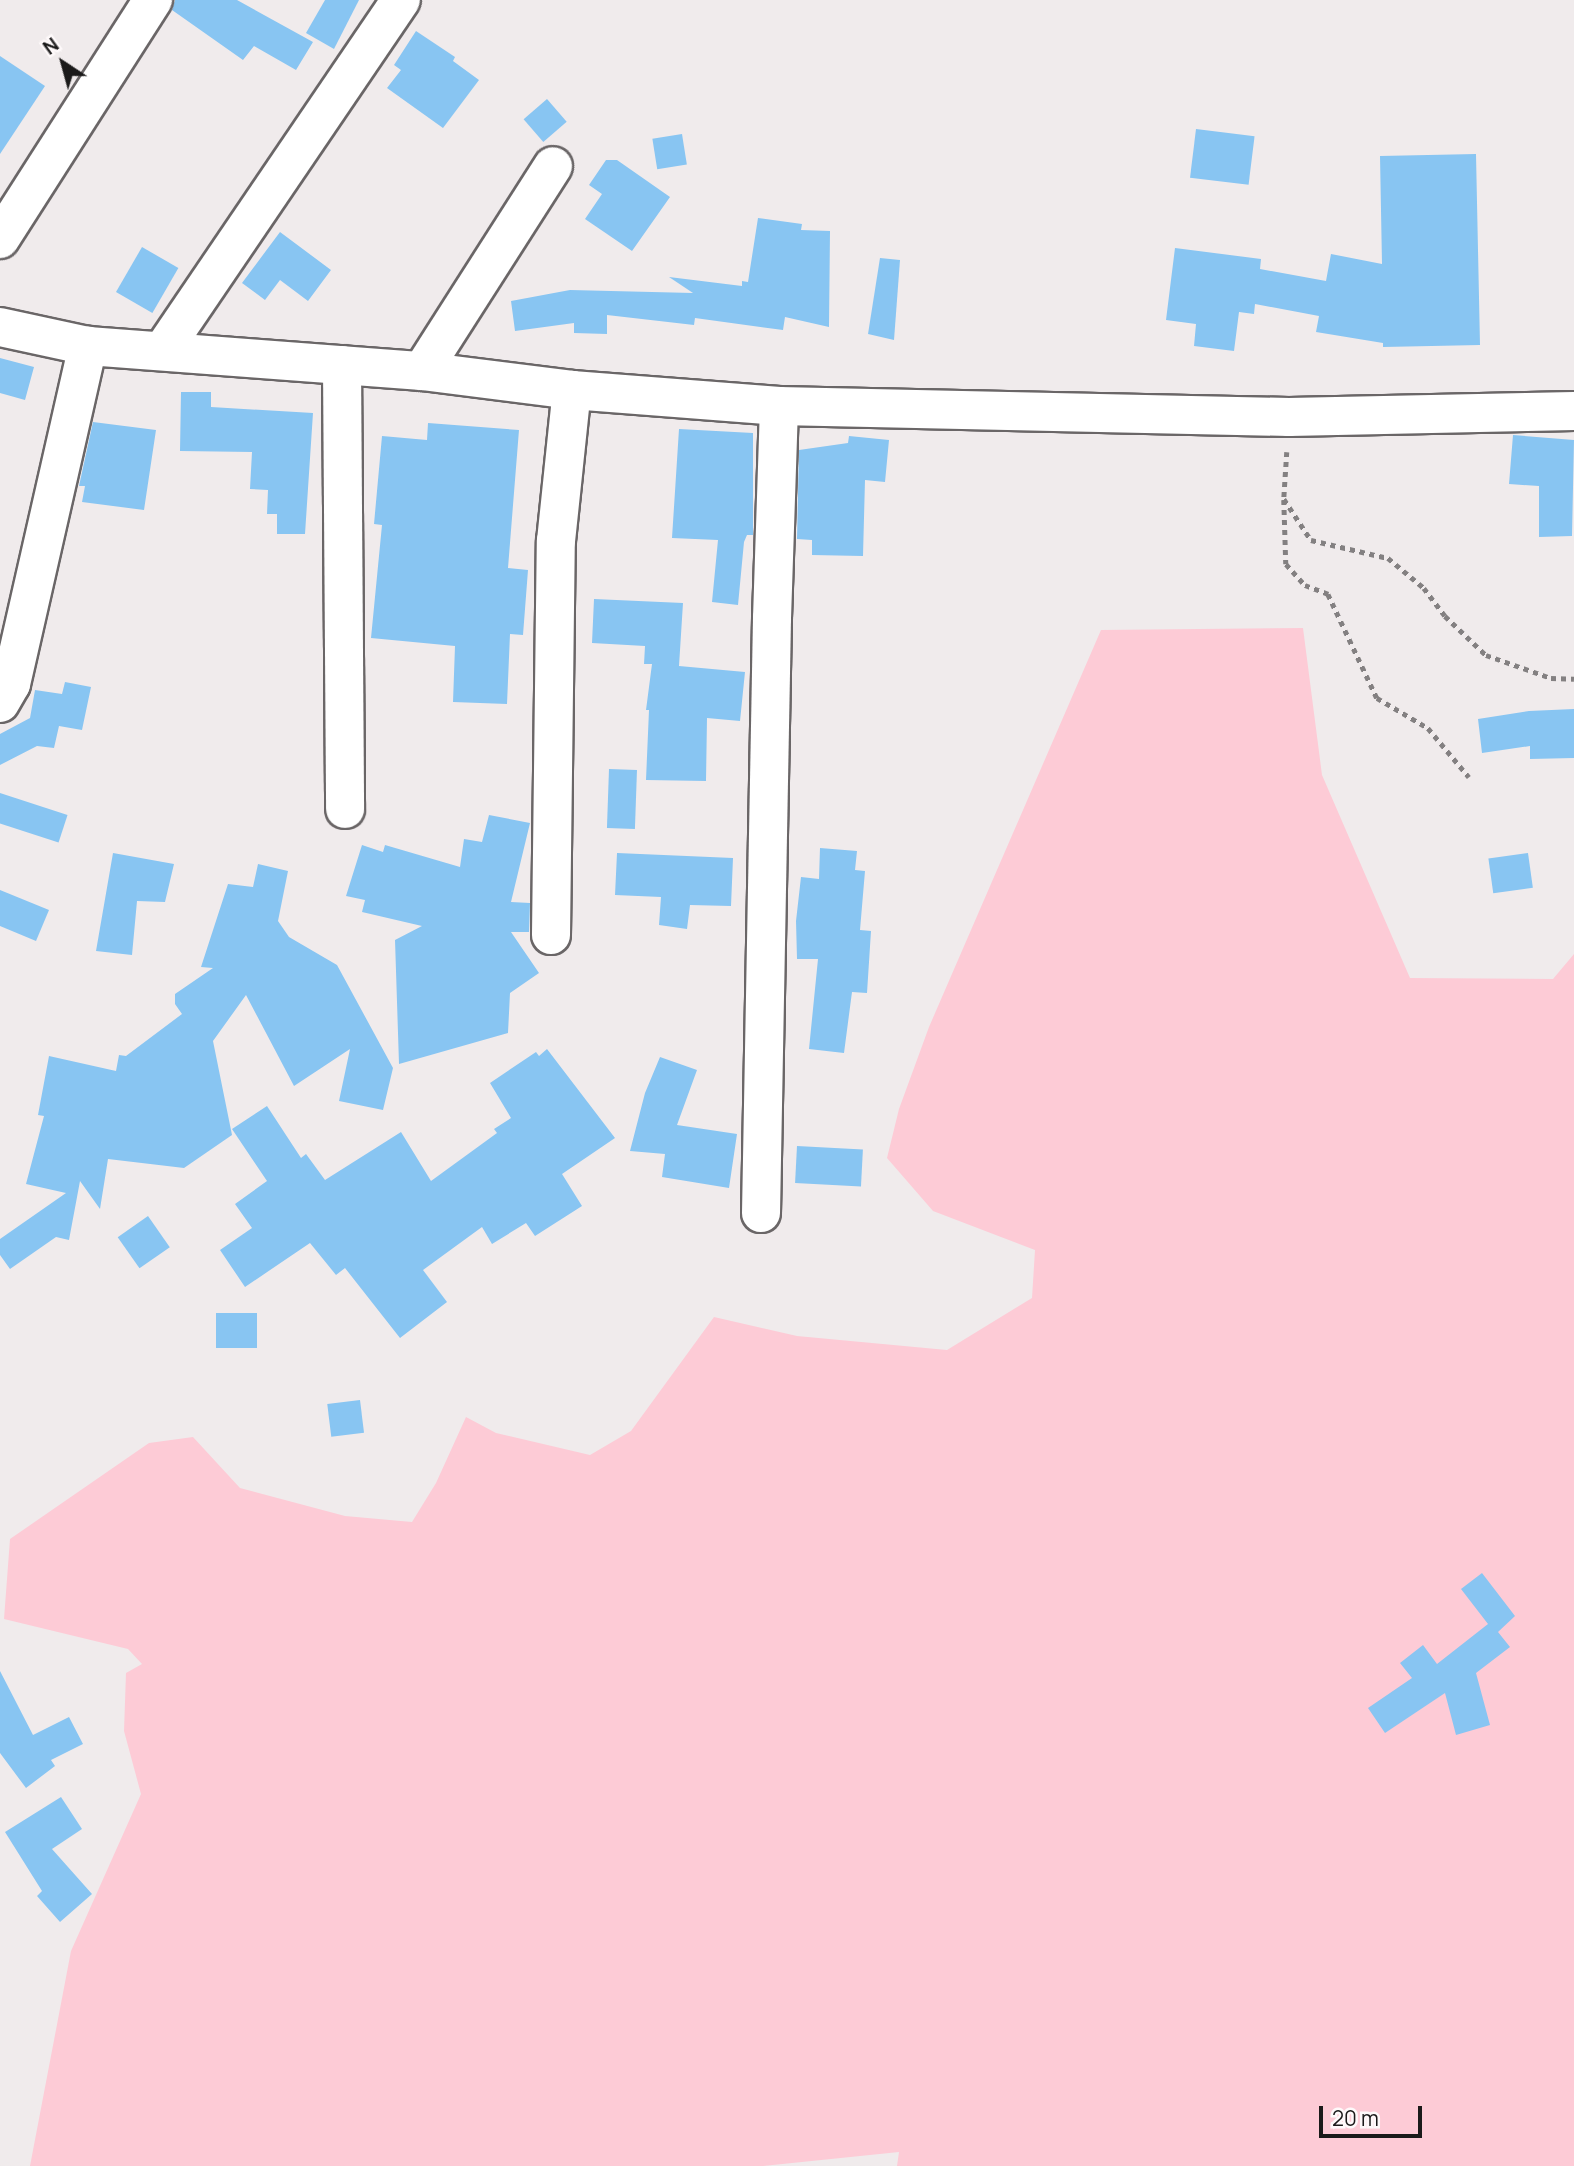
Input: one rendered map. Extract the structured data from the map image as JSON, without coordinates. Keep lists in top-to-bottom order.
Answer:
{
  "scale_bar": "20 m",
  "north": "top left"
}
